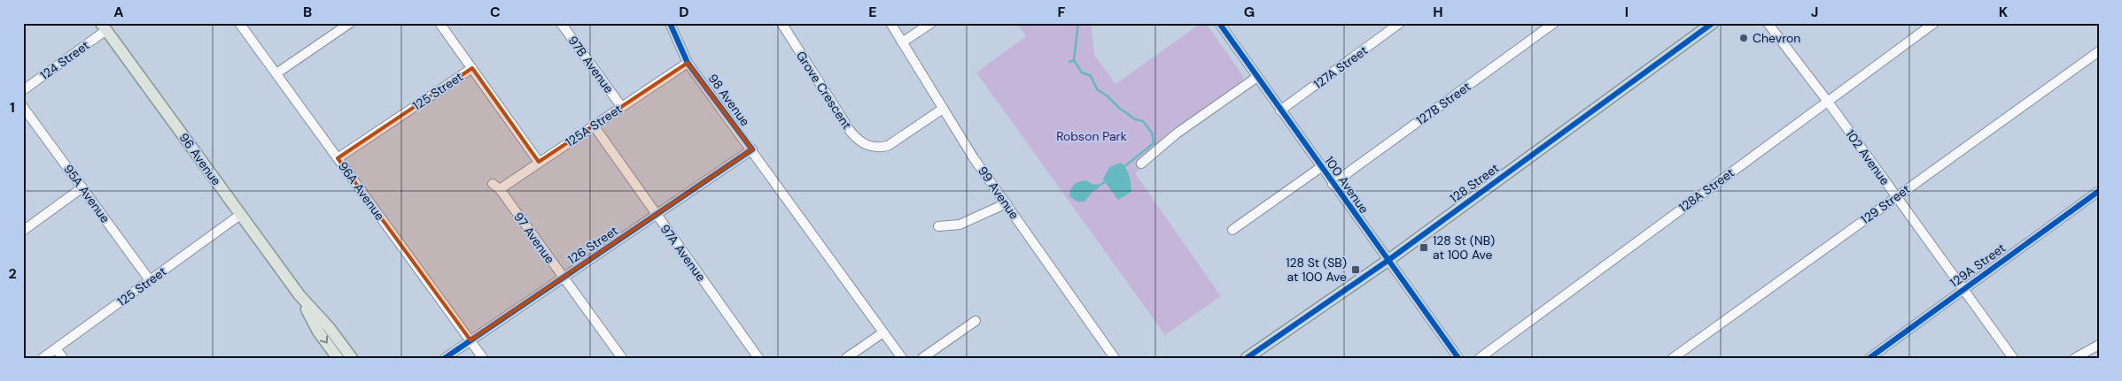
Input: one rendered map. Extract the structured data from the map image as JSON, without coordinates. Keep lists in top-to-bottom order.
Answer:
{
  "streets": {
    "main road": ["96 Avenue", "128 Street"],
    "street": [
      "124 Street",
      "97B Avenue",
      "127A Street",
      "Grove Crescent",
      "125 Street",
      "98 Avenue",
      "127B Street",
      "125A Street",
      "102 Avenue",
      "100 Avenue",
      "128A Street",
      "96A Avenue",
      "99 Avenue",
      "95A Avenue",
      "129 Street",
      "97 Avenue",
      "126 Street",
      "97A Avenue",
      "129A Street"
    ]
  },
  "crossings": [
    ["124 Street", "96 Avenue"],
    ["97B Avenue", "125A Street"],
    ["127A Street", "100 Avenue"],
    ["Grove Crescent", "99 Avenue"],
    ["125 Street", "96 Avenue"],
    ["125 Street", "96A Avenue"],
    ["125 Street", "95A Avenue"],
    ["98 Avenue", "125A Street"],
    ["98 Avenue", "126 Street"],
    ["127B Street", "100 Avenue"],
    ["125A Street", "97 Avenue"],
    ["125A Street", "97A Avenue"],
    ["102 Avenue", "128A Street"],
    ["102 Avenue", "129 Street"],
    ["102 Avenue", "129A Street"],
    ["128 Street", "100 Avenue"],
    ["96A Avenue", "126 Street"],
    ["97 Avenue", "126 Street"],
    ["126 Street", "97A Avenue"]
  ],
  "parks": ["Robson Park"],
  "places": {
    "other": ["Chevron"],
    "transit": ["128 St (NB) at 100 Ave", "128 St (SB) at 100 Ave"]
  },
  "grid": {
    "columns": [
      "A",
      "B",
      "C",
      "D",
      "E",
      "F",
      "G",
      "H",
      "I",
      "J",
      "K"
    ],
    "rows": ["1", "2"]
  }
}
